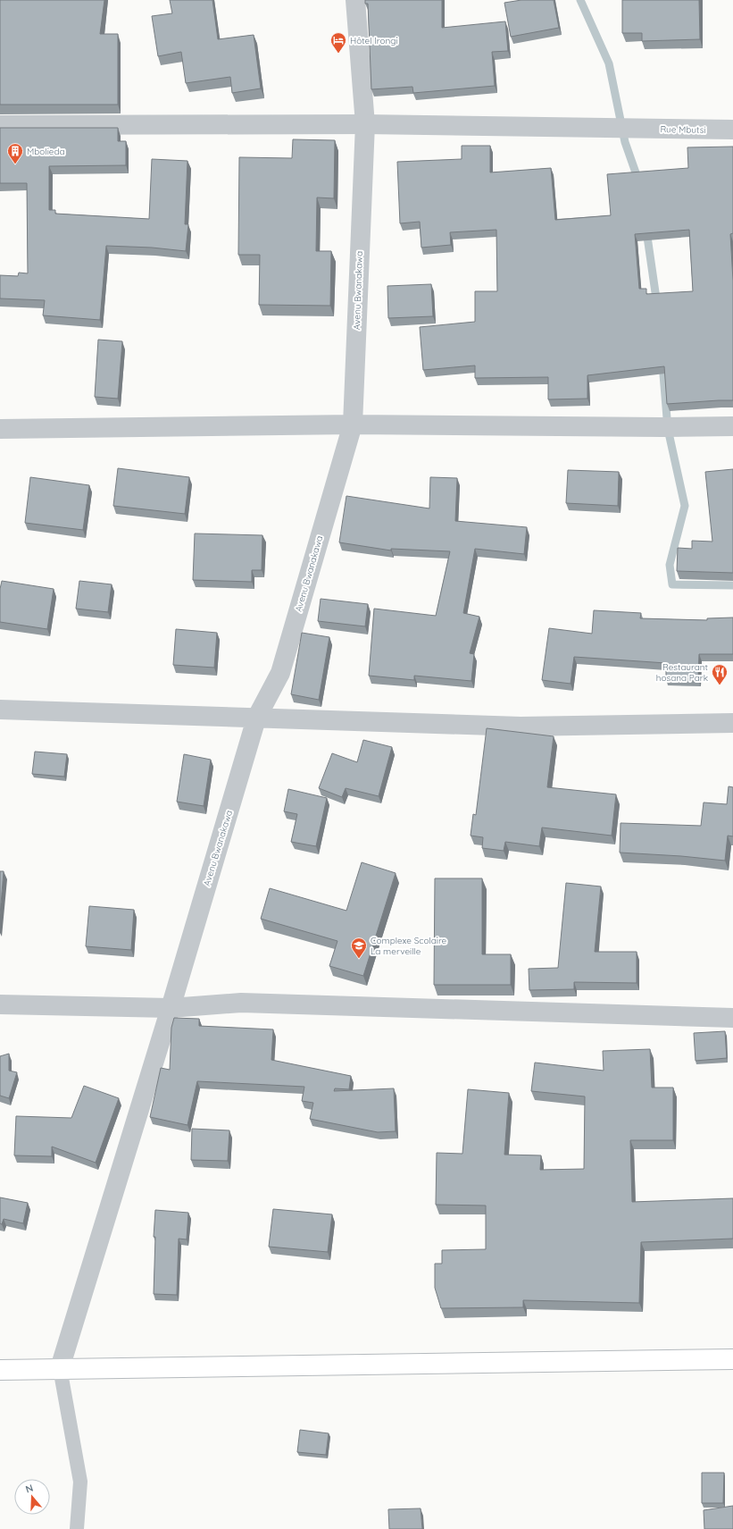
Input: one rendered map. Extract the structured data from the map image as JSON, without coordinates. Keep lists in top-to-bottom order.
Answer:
{
  "streets": {
    "street": ["Rue Mbutsi", "Avenu Bwanakawa"]
  },
  "crossings": [
    ["Rue Mbutsi", "Avenu Bwanakawa"]
  ],
  "places": {
    "hotel": ["Hôtel Irongi"],
    "building": ["Mbolieda"],
    "restaurant": ["Restaurant hosana Park"],
    "school or university": ["Complexe Scolaire La merveille"]
  },
  "north": "top"
}
